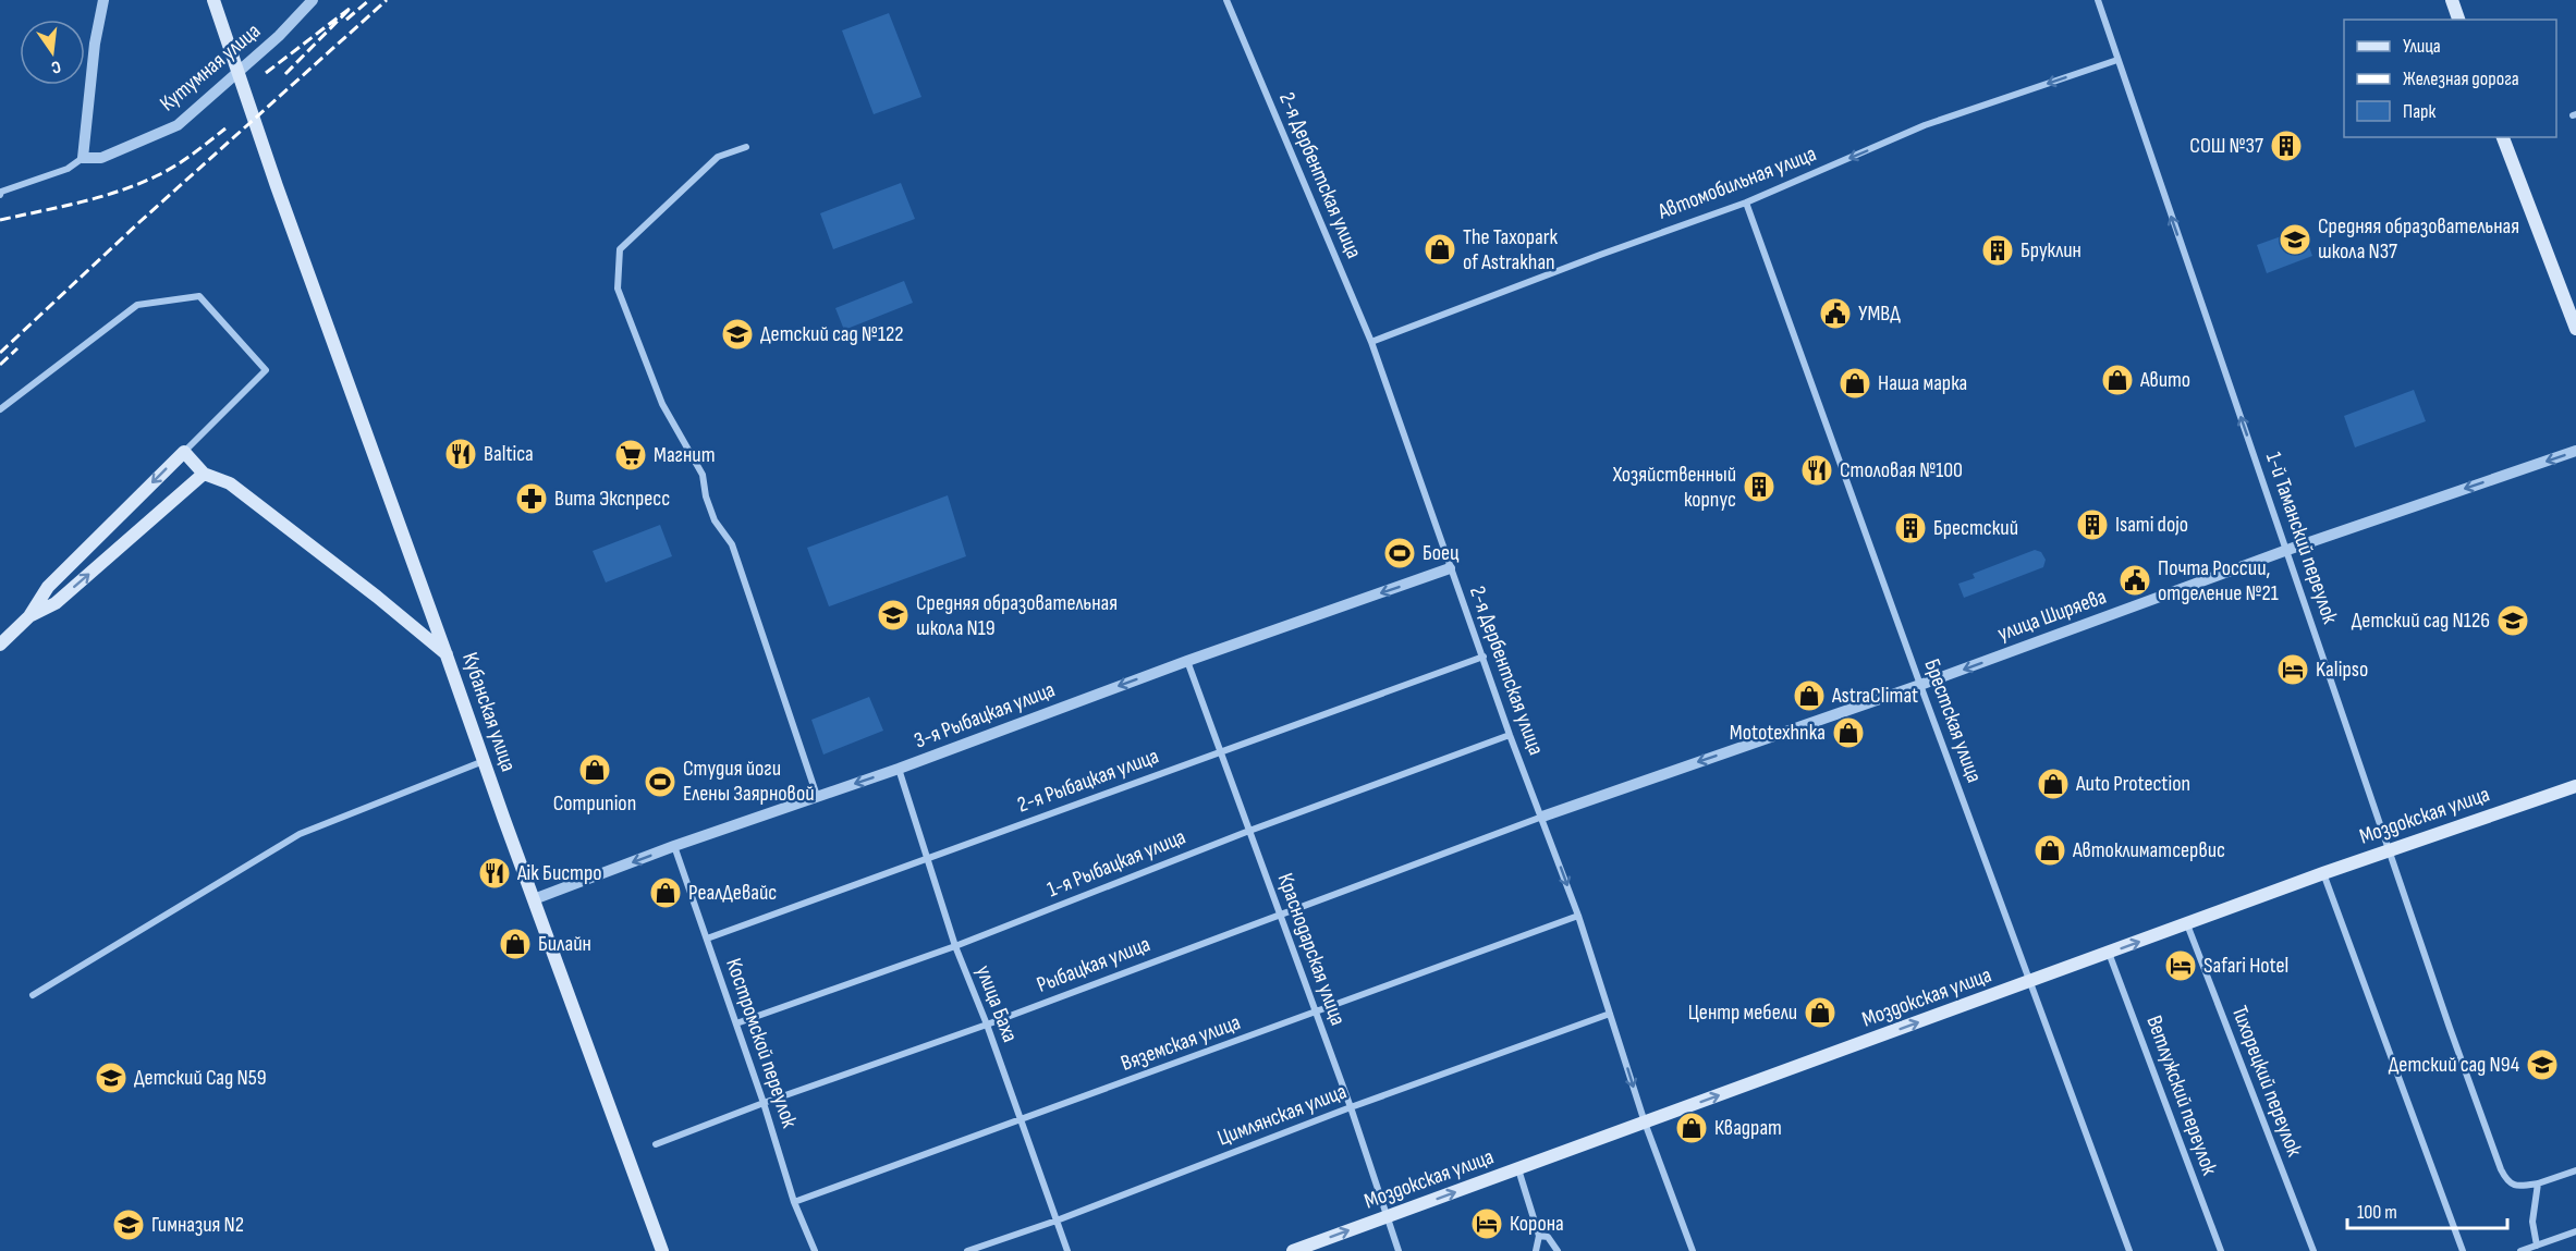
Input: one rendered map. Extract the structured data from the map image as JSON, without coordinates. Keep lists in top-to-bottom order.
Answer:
{
  "streets": {
    "main road": ["Кубанская улица", "Моздокская улица"],
    "street": [
      "Кутумная улица",
      "2-я Дербентская улица",
      "Автомобильная улица",
      "1-й Таманский переулок",
      "улица Ширяева",
      "3-я Рыбацкая улица",
      "Брестская улица",
      "2-я Рыбацкая улица",
      "1-я Рыбацкая улица",
      "Краснодарская улица",
      "Рыбацкая улица",
      "улица Баха",
      "Костромской переулок",
      "Вяземская улица",
      "Тихорецкий переулок",
      "Ветлужский переулок",
      "Цимлянская улица"
    ]
  },
  "crossings": [
    ["2-я Дербентская улица", "Автомобильная улица"],
    ["2-я Дербентская улица", "улица Ширяева"],
    ["2-я Дербентская улица", "3-я Рыбацкая улица"],
    ["2-я Дербентская улица", "2-я Рыбацкая улица"],
    ["2-я Дербентская улица", "Моздокская улица"],
    ["2-я Дербентская улица", "1-я Рыбацкая улица"],
    ["2-я Дербентская улица", "Рыбацкая улица"],
    ["2-я Дербентская улица", "Вяземская улица"],
    ["2-я Дербентская улица", "Цимлянская улица"],
    ["Автомобильная улица", "1-й Таманский переулок"],
    ["Автомобильная улица", "Брестская улица"],
    ["1-й Таманский переулок", "улица Ширяева"],
    ["1-й Таманский переулок", "Моздокская улица"],
    ["улица Ширяева", "Брестская улица"],
    ["улица Ширяева", "Рыбацкая улица"],
    ["Кубанская улица", "3-я Рыбацкая улица"],
    ["3-я Рыбацкая улица", "Краснодарская улица"],
    ["3-я Рыбацкая улица", "улица Баха"],
    ["3-я Рыбацкая улица", "Костромской переулок"],
    ["Брестская улица", "Моздокская улица"],
    ["2-я Рыбацкая улица", "Краснодарская улица"],
    ["2-я Рыбацкая улица", "улица Баха"],
    ["2-я Рыбацкая улица", "Костромской переулок"],
    ["Моздокская улица", "Краснодарская улица"],
    ["Моздокская улица", "Тихорецкий переулок"],
    ["Моздокская улица", "Ветлужский переулок"],
    ["1-я Рыбацкая улица", "Краснодарская улица"],
    ["1-я Рыбацкая улица", "улица Баха"],
    ["1-я Рыбацкая улица", "Костромской переулок"],
    ["Краснодарская улица", "Рыбацкая улица"],
    ["Краснодарская улица", "Вяземская улица"],
    ["Краснодарская улица", "Цимлянская улица"],
    ["Рыбацкая улица", "улица Баха"],
    ["Рыбацкая улица", "Костромской переулок"],
    ["улица Баха", "Вяземская улица"],
    ["улица Баха", "Цимлянская улица"],
    ["Костромской переулок", "Вяземская улица"]
  ],
  "one_way": [
    "Автомобильная улица",
    "1-й Таманский переулок",
    "улица Ширяева",
    "3-я Рыбацкая улица",
    "Моздокская улица"
  ],
  "places": {
    "building": [
      "СОШ №37",
      "Бруклин",
      "Хозяйственный корпус",
      "Isami dojo",
      "Брестский"
    ],
    "school or university": [
      "Средняя образовательная школа N37",
      "Детский сад №122",
      "Средняя образовательная школа N19",
      "Детский сад N126",
      "Детский сад N94",
      "Детский Сад N59",
      "Гимназия N2"
    ],
    "shop": [
      "The Taxopark of Astrakhan",
      "Авито",
      "Наша марка",
      "AstraClimat",
      "Mototexhnka",
      "Compunion",
      "Auto Protection",
      "Автоклиматсервис",
      "РеалДевайс",
      "Билайн",
      "Центр мебели",
      "Квадрат"
    ],
    "public building": ["УМВД", "Почта России, отделение №21"],
    "restaurant": ["Baltica", "Столовая №100", "Aik Бистро"],
    "supermarket": ["Магнит"],
    "pharmacy": ["Вита Экспресс"],
    "sports": ["Боец", "Студия йоги Елены Заярновой"],
    "hotel": ["Kalipso", "Safari Hotel", "Корона"]
  },
  "legend": ["Улица", "Железная дорога", "Парк"],
  "scale_bar": "100 m",
  "north": "bottom"
}
